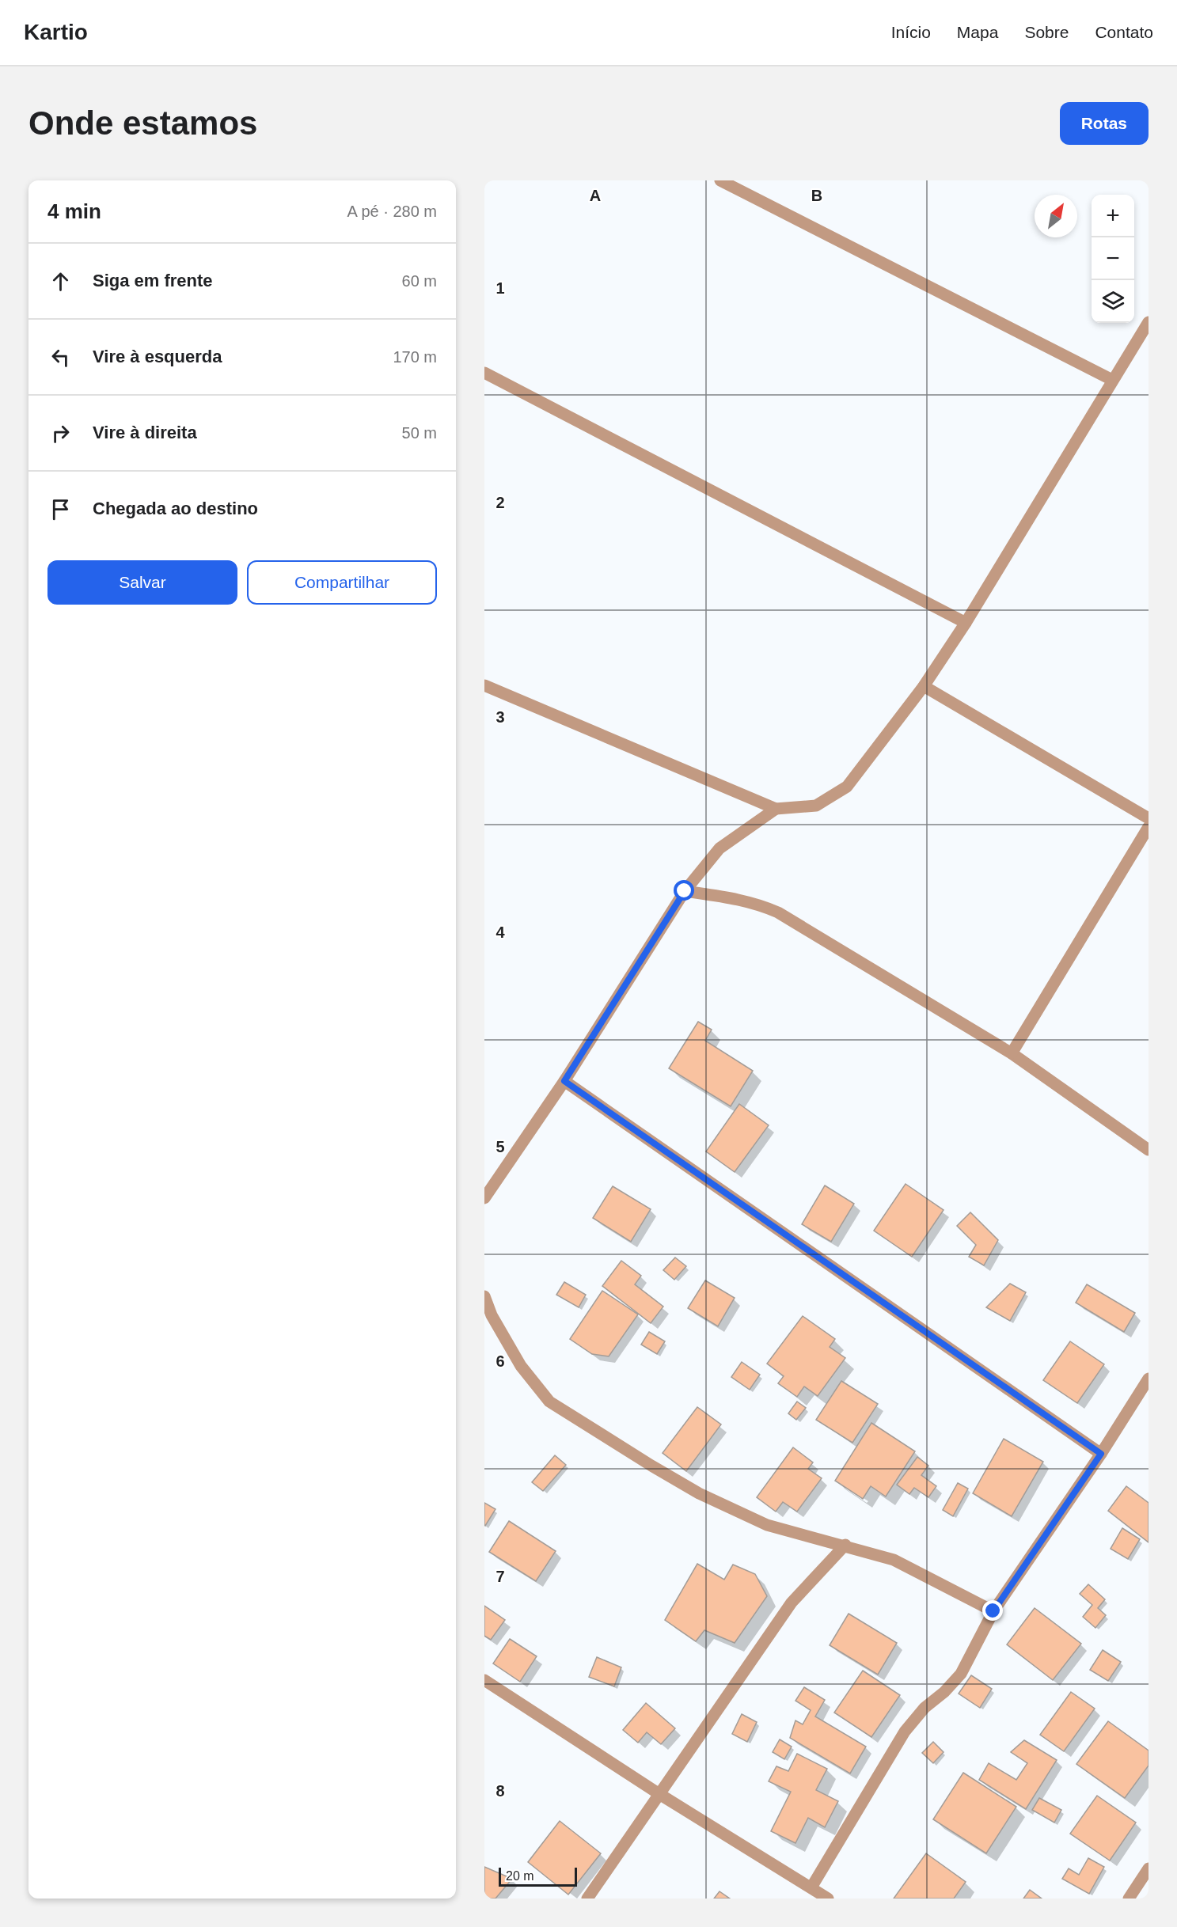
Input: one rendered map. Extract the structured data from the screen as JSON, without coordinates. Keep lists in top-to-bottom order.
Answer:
{
  "scale_bar": "20 m",
  "north": "top right",
  "page": {
    "header": "Kartio",
    "nav": [
      "Início",
      "Mapa",
      "Sobre",
      "Contato"
    ],
    "buttons": [
      "Rotas",
      ["Salvar", "Compartilhar"]
    ],
    "title": "Onde estamos",
    "heading": ["4 min", "A pé · 280 m"],
    "map_buttons": ["+", "−"],
    "list": [
      ["Siga em frente", "60 m"],
      ["Vire à esquerda", "170 m"],
      ["Vire à direita", "50 m"],
      "Chegada ao destino"
    ],
    "scale": "20 m"
  },
  "grid": {
    "columns": ["A", "B"],
    "rows": [
      "1",
      "2",
      "3",
      "4",
      "5",
      "6",
      "7",
      "8"
    ]
  }
}
